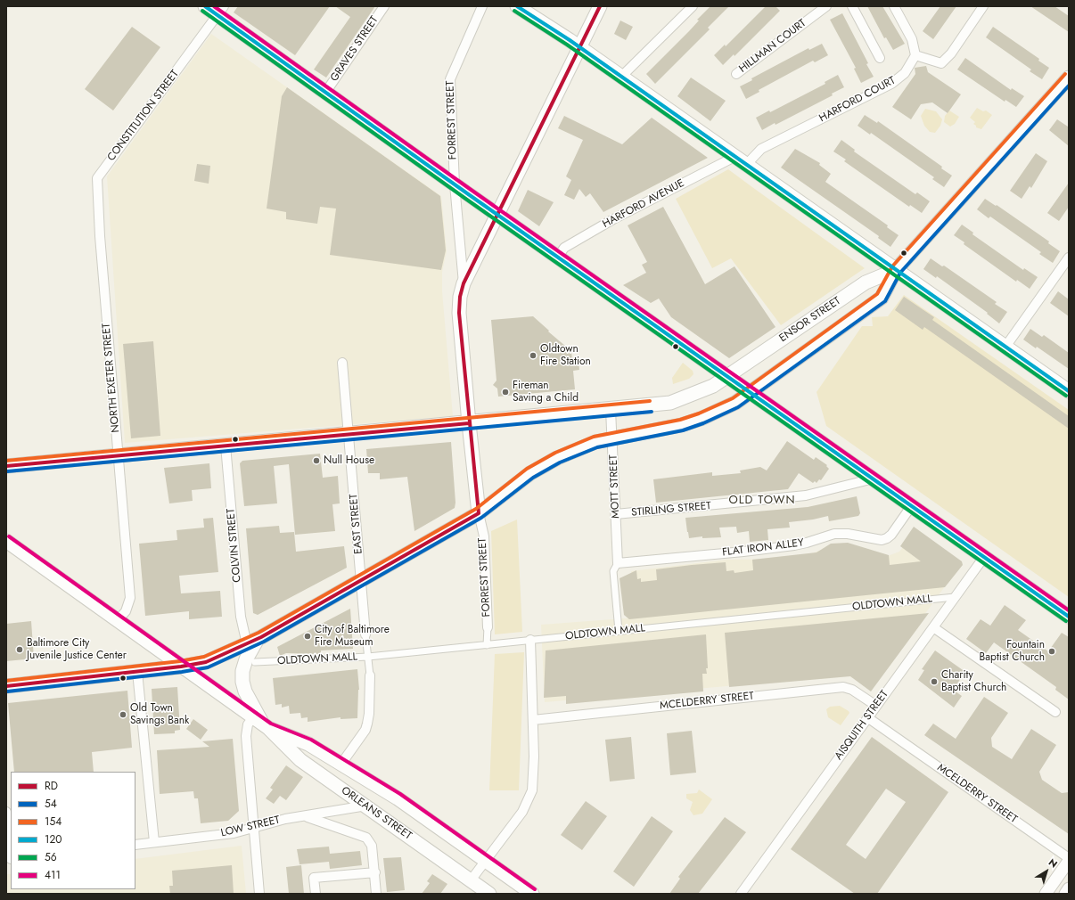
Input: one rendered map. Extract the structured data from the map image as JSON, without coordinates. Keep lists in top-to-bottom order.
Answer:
{
  "streets": {
    "main road": ["FORREST STREET", "ENSOR STREET", "ORLEANS STREET"],
    "street": [
      "HILLMAN COURT",
      "GRAVES STREET",
      "HARFORD COURT",
      "CONSTITUTION STREET",
      "HARFORD AVENUE",
      "NORTH EXETER STREET",
      "MOTT STREET",
      "STIRLING STREET",
      "EAST STREET",
      "COLVIN STREET",
      "FLAT IRON ALLEY",
      "OLDTOWN MALL",
      "MCELDERRY STREET",
      "AISQUITH STREET",
      "LOW STREET"
    ]
  },
  "crossings": [
    ["CONSTITUTION STREET", "NORTH EXETER STREET"],
    ["FORREST STREET", "ENSOR STREET"],
    ["FORREST STREET", "OLDTOWN MALL"],
    ["ENSOR STREET", "NORTH EXETER STREET"],
    ["ENSOR STREET", "MOTT STREET"],
    ["ENSOR STREET", "EAST STREET"],
    ["ENSOR STREET", "COLVIN STREET"],
    ["ENSOR STREET", "ORLEANS STREET"],
    ["NORTH EXETER STREET", "ORLEANS STREET"],
    ["MOTT STREET", "STIRLING STREET"],
    ["MOTT STREET", "FLAT IRON ALLEY"],
    ["EAST STREET", "OLDTOWN MALL"],
    ["EAST STREET", "ORLEANS STREET"],
    ["OLDTOWN MALL", "AISQUITH STREET"],
    ["MCELDERRY STREET", "AISQUITH STREET"],
    ["ORLEANS STREET", "LOW STREET"]
  ],
  "districts": ["OLD TOWN"],
  "places": [
    "Oldtown Fire Station",
    "Fireman Saving a Child",
    "Null House",
    "City of Baltimore Fire Museum",
    "Baltimore City Juvenile Justice Center",
    "Fountain Baptist Church",
    "Charity Baptist Church",
    "Old Town Savings Bank"
  ],
  "lines": [
    "transit line RD",
    "transit line 120",
    "transit line 411",
    "transit line 56",
    "transit line 154",
    "transit line 54"
  ],
  "legend": [
    "RD",
    "54",
    "154",
    "120",
    "56",
    "411"
  ],
  "north": "top right"
}
